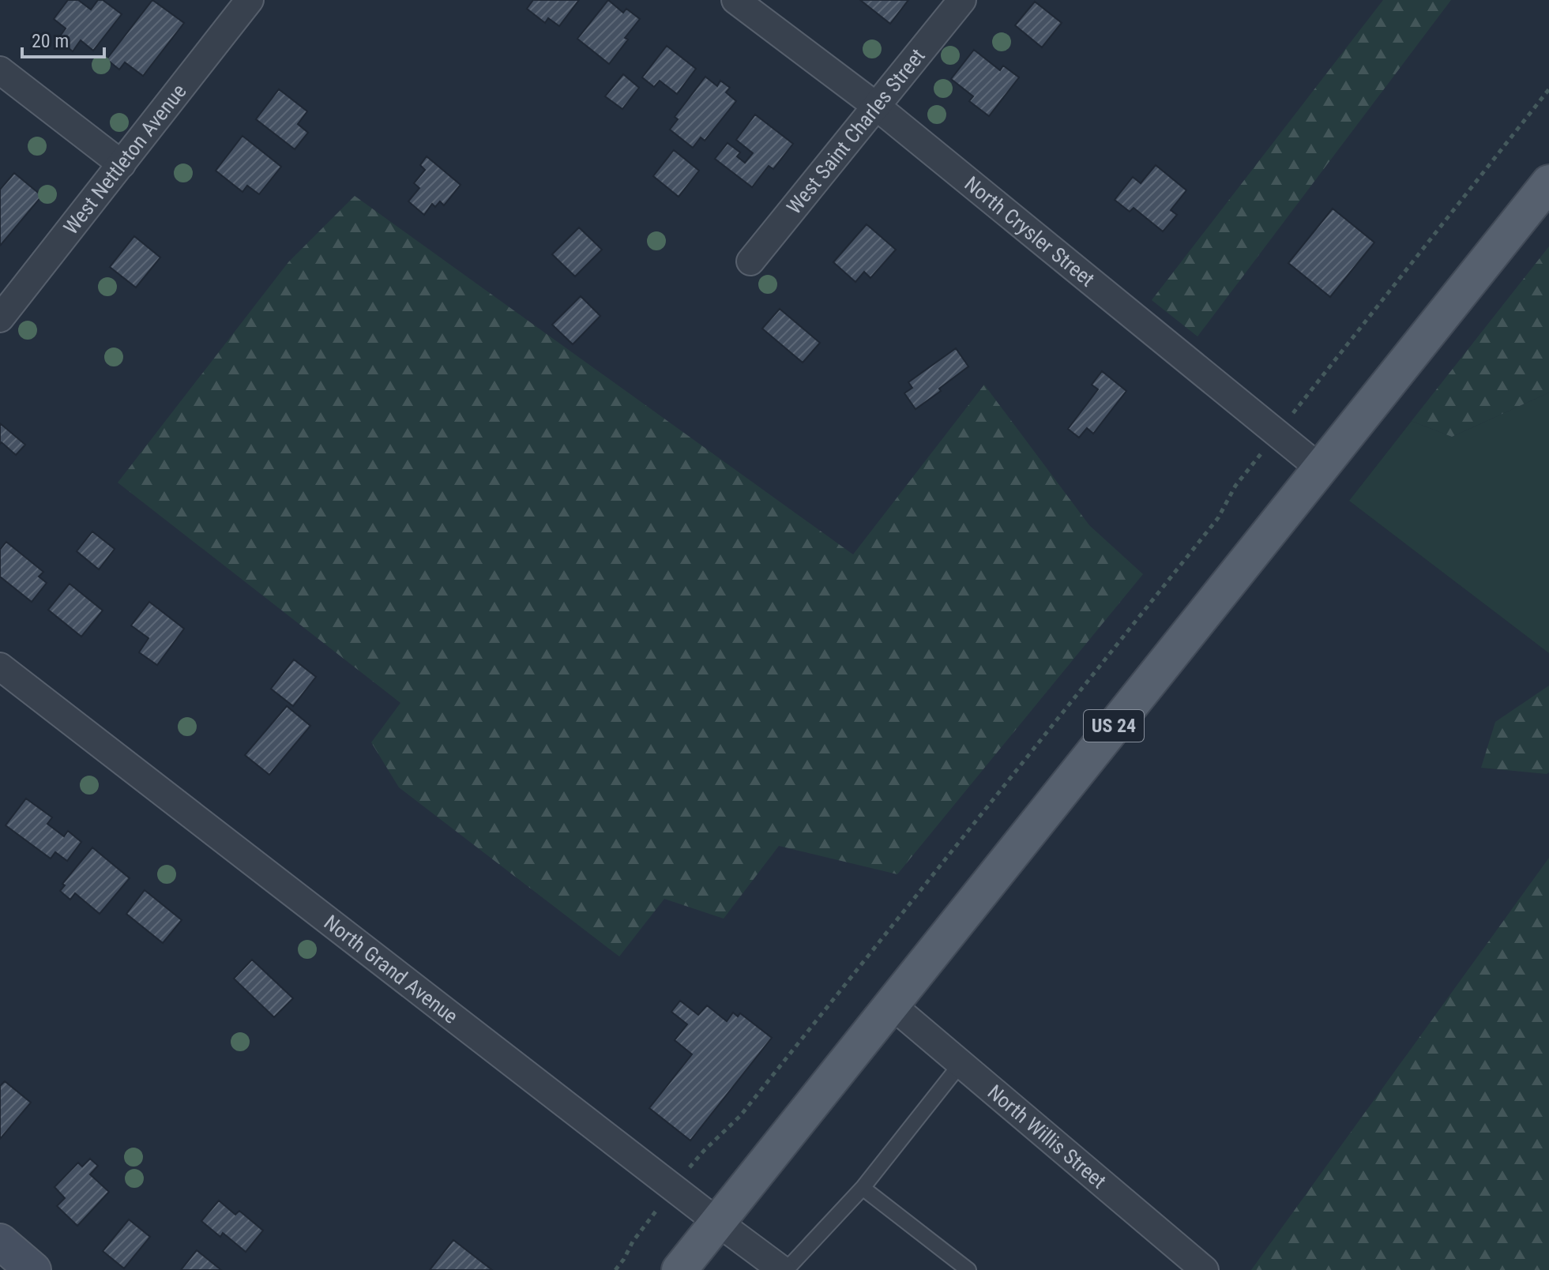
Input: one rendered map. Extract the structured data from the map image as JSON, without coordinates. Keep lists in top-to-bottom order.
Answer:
{
  "streets": {
    "main road": ["US 24"],
    "street": [
      "West Saint Charles Street",
      "West Nettleton Avenue",
      "North Crysler Street",
      "North Grand Avenue",
      "North Willis Street"
    ]
  },
  "crossings": [
    ["West Saint Charles Street", "North Crysler Street"],
    ["North Crysler Street", "US 24"],
    ["US 24", "North Grand Avenue"],
    ["US 24", "North Willis Street"]
  ],
  "scale_bar": "20 m"
}
